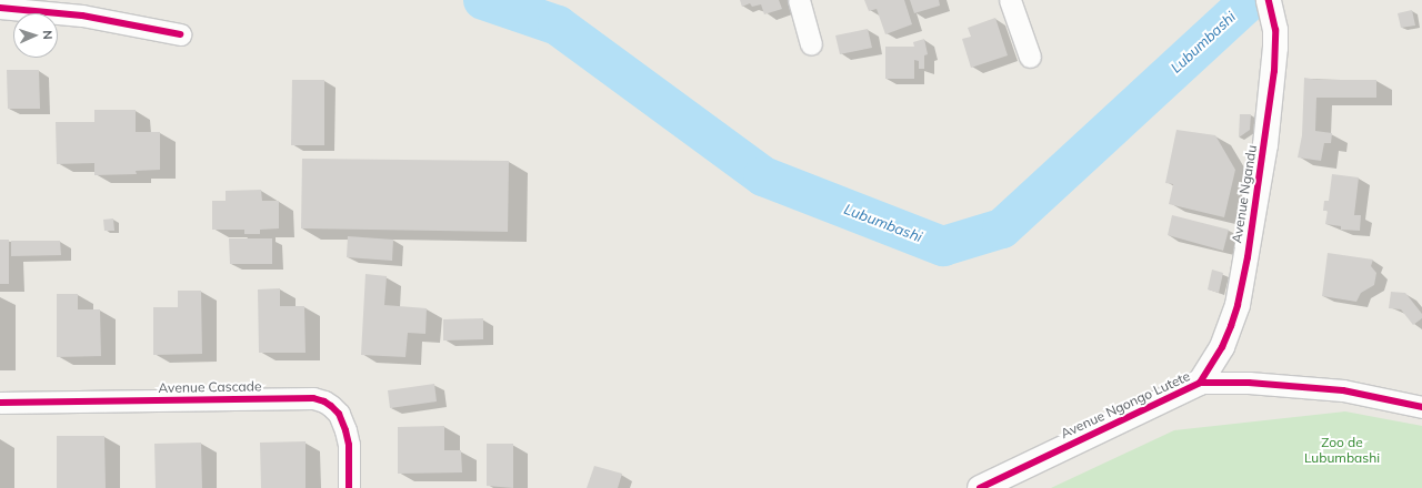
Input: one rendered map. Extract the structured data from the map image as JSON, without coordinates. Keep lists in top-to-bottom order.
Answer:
{
  "streets": {
    "street": ["Avenue Ngandu", "Avenue Cascade", "Avenue Ngongo Lutete"]
  },
  "crossings": [
    ["Avenue Ngandu", "Avenue Ngongo Lutete"]
  ],
  "water": ["Lubumbashi"],
  "parks": ["Zoo de Lubumbashi"],
  "north": "right"
}
